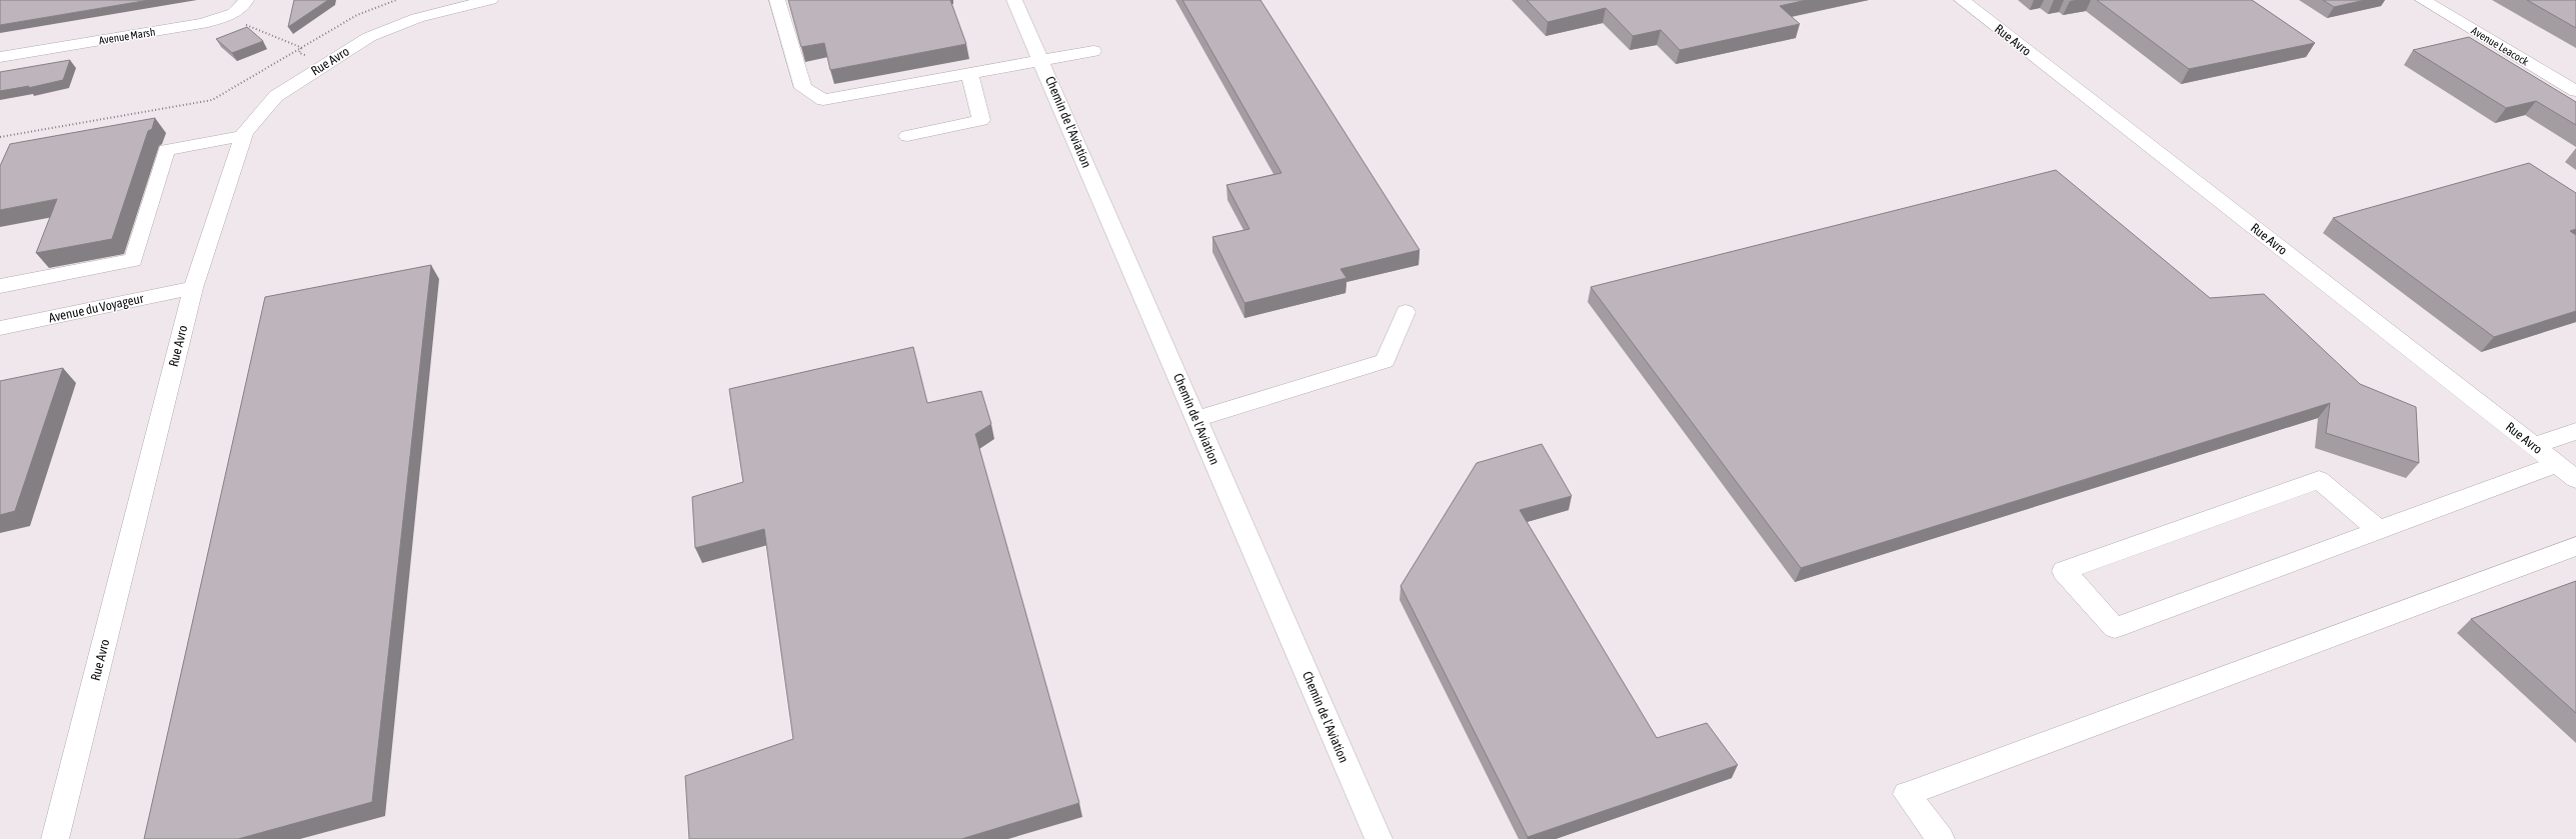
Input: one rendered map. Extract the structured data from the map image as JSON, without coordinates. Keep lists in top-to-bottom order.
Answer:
{
  "streets": {
    "street": [
      "Avenue Marsh",
      "Rue Avro",
      "Avenue Leacock",
      "Chemin de l'Aviation",
      "Avenue du Voyageur"
    ]
  },
  "crossings": [
    ["Rue Avro", "Avenue du Voyageur"]
  ]
}
